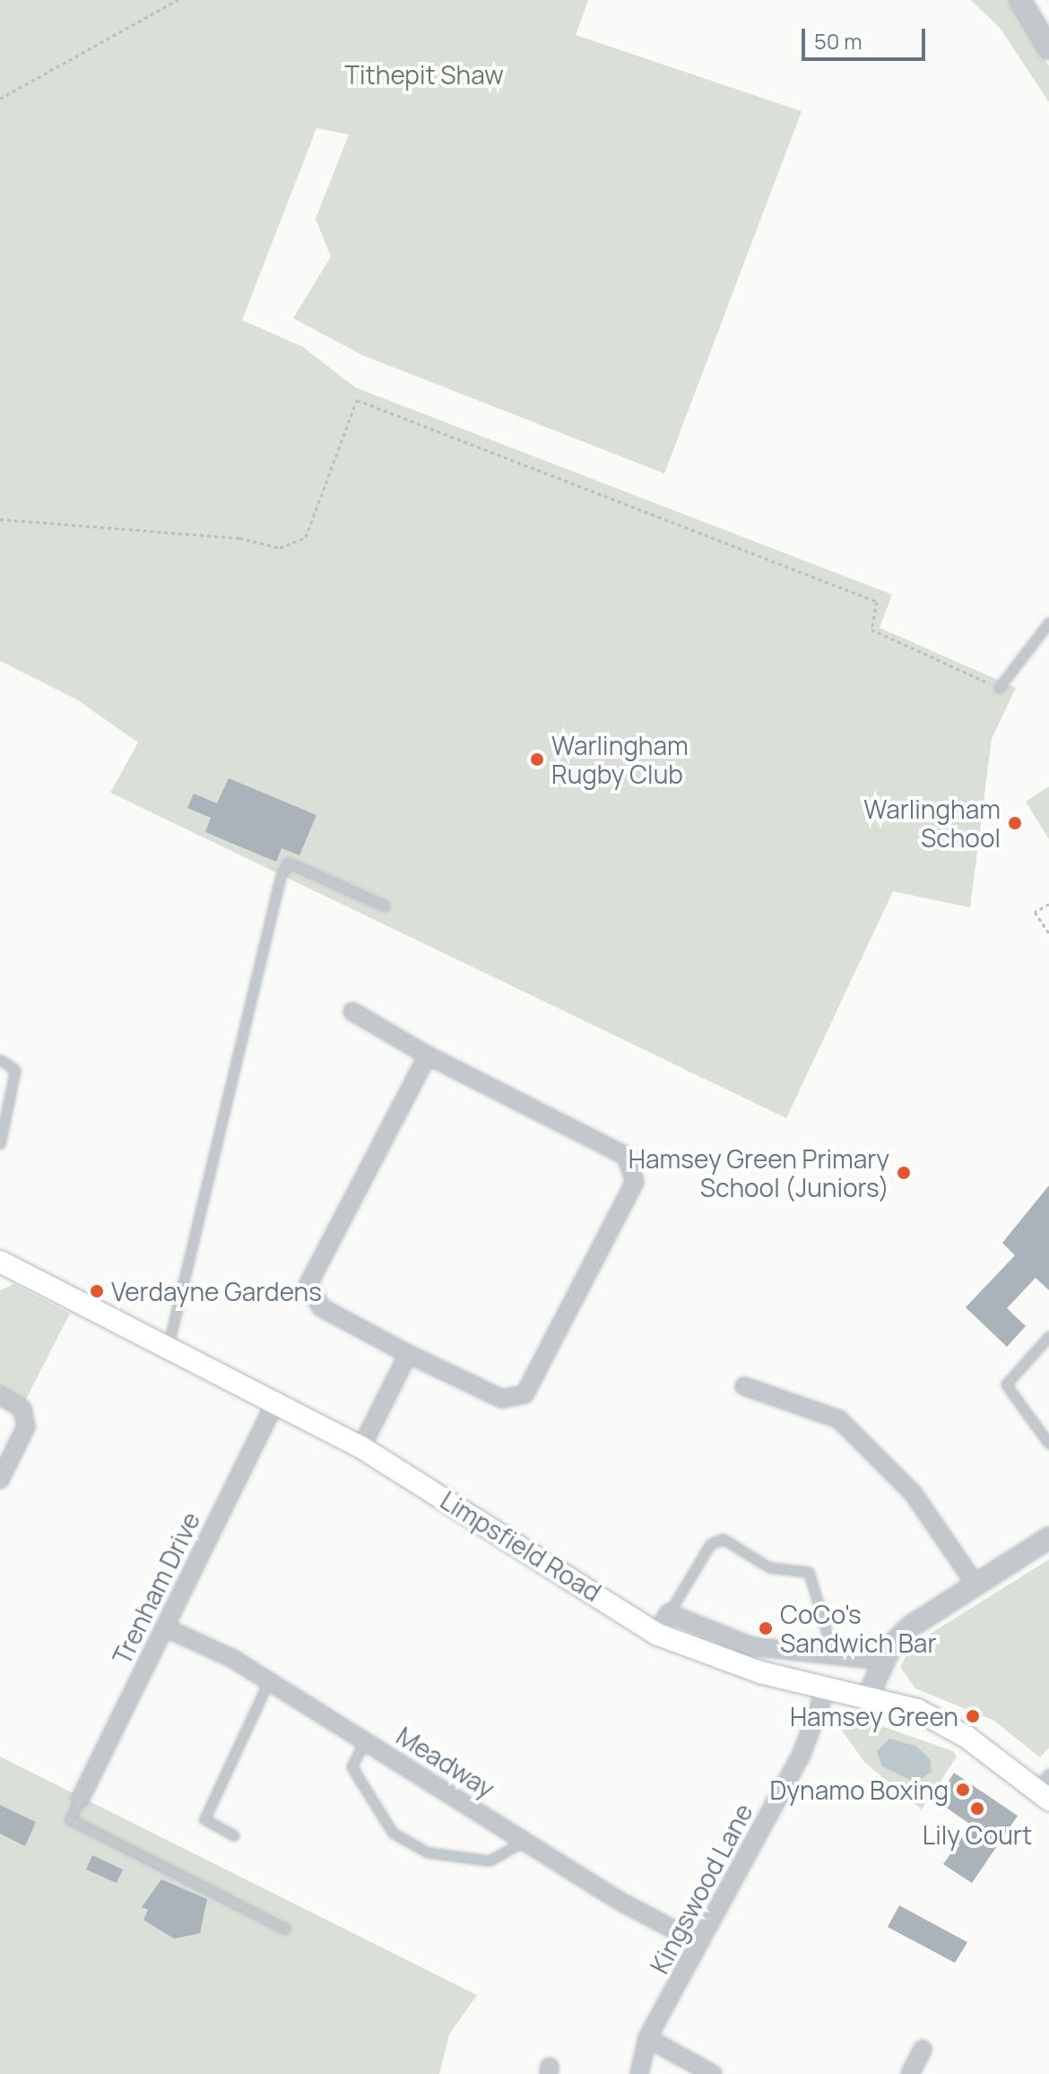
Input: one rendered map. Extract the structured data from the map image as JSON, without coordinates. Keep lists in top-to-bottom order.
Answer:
{
  "streets": {
    "main road": ["Limpsfield Road"],
    "street": ["Trenham Drive", "Meadway", "Kingswood Lane"]
  },
  "crossings": [
    ["Limpsfield Road", "Trenham Drive"],
    ["Limpsfield Road", "Kingswood Lane"],
    ["Trenham Drive", "Meadway"],
    ["Meadway", "Kingswood Lane"]
  ],
  "parks": ["Tithepit Shaw"],
  "places": [
    "Warlingham Rugby Club",
    "Warlingham School",
    "Hamsey Green Primary School (Juniors)",
    "Verdayne Gardens",
    "CoCo's Sandwich Bar",
    "Hamsey Green",
    "Dynamo Boxing",
    "Lily Court"
  ],
  "scale_bar": "50 m"
}
